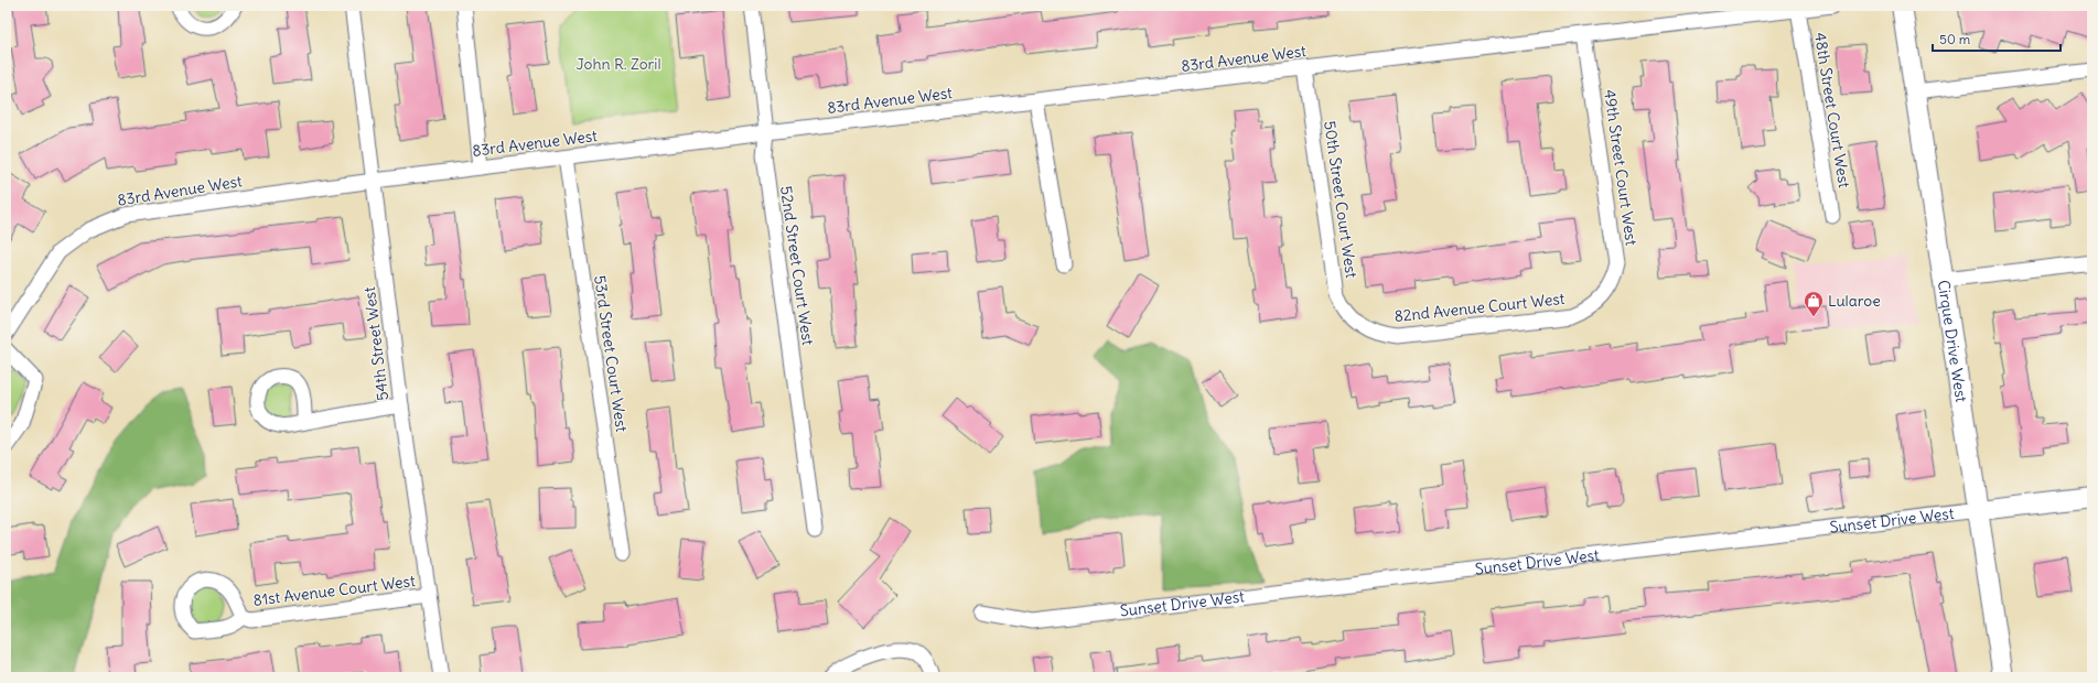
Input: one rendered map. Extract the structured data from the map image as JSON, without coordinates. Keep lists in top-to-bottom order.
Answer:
{
  "streets": {
    "street": [
      "83rd Avenue West",
      "48th Street Court West",
      "49th Street Court West",
      "50th Street Court West",
      "52nd Street Court West",
      "82nd Avenue Court West",
      "Cirque Drive West",
      "54th Street West",
      "53rd Street Court West",
      "Sunset Drive West",
      "81st Avenue Court West"
    ]
  },
  "crossings": [
    ["83rd Avenue West", "48th Street Court West"],
    ["83rd Avenue West", "49th Street Court West"],
    ["83rd Avenue West", "50th Street Court West"],
    ["83rd Avenue West", "52nd Street Court West"],
    ["83rd Avenue West", "54th Street West"],
    ["83rd Avenue West", "53rd Street Court West"],
    ["49th Street Court West", "82nd Avenue Court West"],
    ["50th Street Court West", "82nd Avenue Court West"],
    ["Cirque Drive West", "Sunset Drive West"],
    ["54th Street West", "81st Avenue Court West"]
  ],
  "parks": ["John R. Zoril"],
  "places": {
    "shop": ["Lularoe"]
  },
  "scale_bar": "50 m"
}
